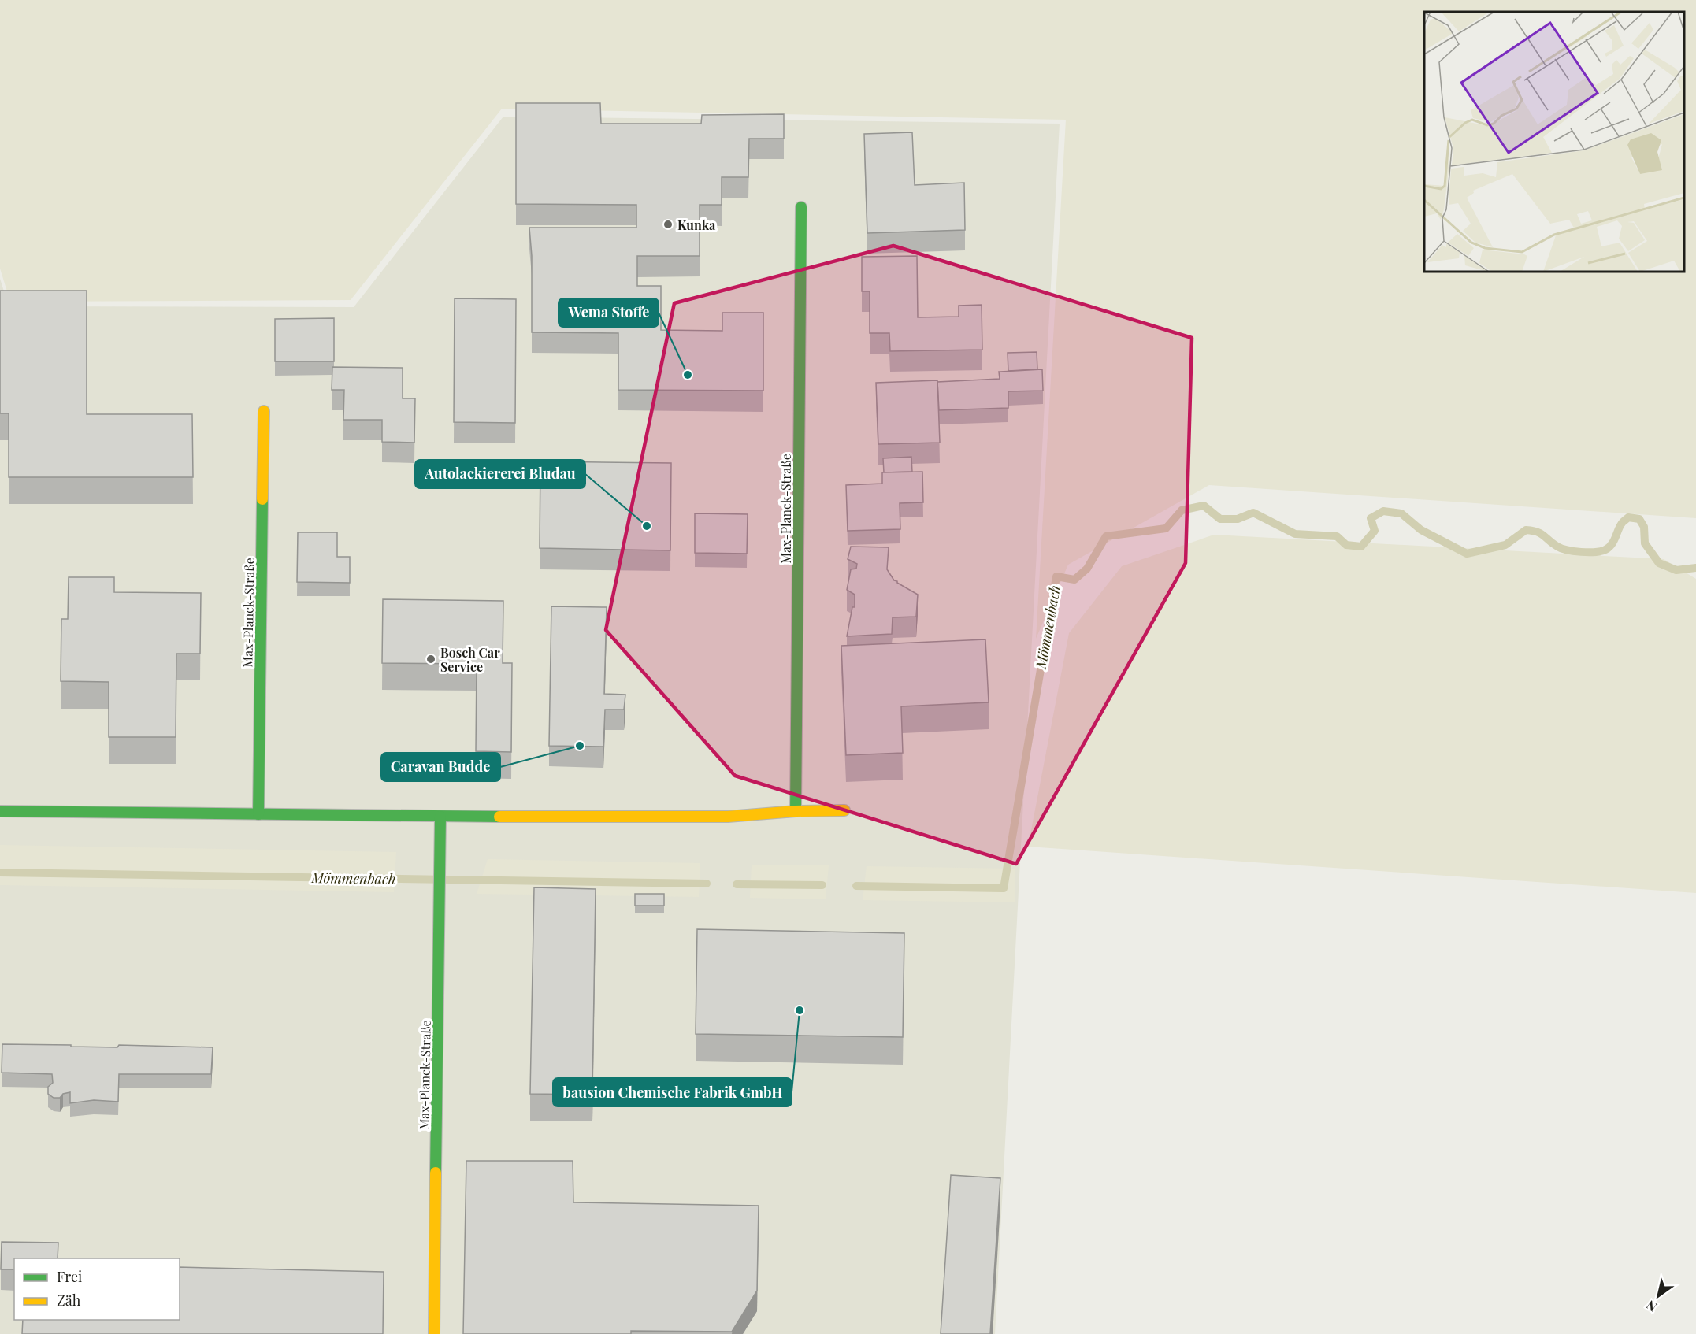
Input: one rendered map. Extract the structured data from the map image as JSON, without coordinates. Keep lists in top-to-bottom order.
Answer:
{
  "streets": {
    "street": ["Max-Planck-Straße"]
  },
  "water": ["Mömmenbach"],
  "places": [
    "Kunka",
    "Wema Stoffe",
    "Autolackiererei Bludau",
    "Bosch Car Service",
    "Caravan Budde",
    "bausion Chemische Fabrik GmbH"
  ],
  "legend": ["Frei", "Zäh"],
  "north": "bottom left"
}
